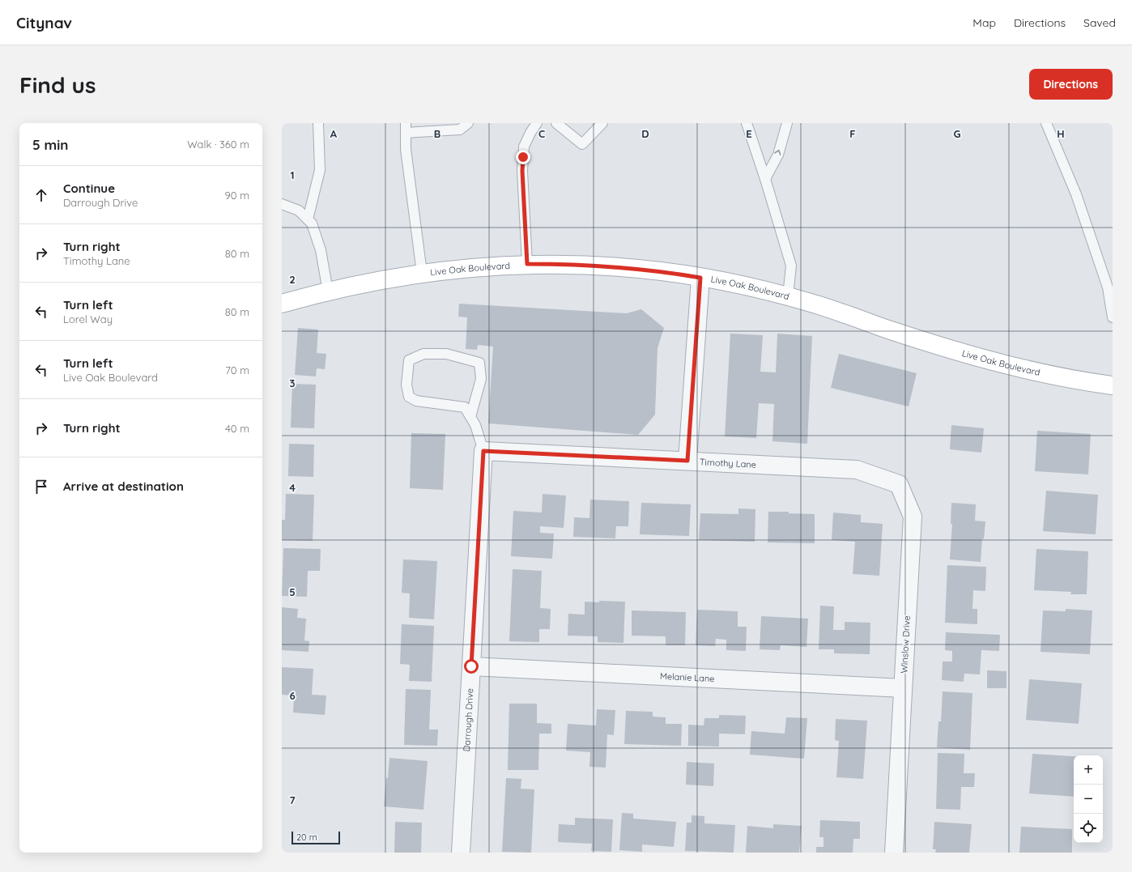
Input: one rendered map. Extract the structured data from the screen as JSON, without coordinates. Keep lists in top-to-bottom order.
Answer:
{
  "streets": {
    "main road": ["Live Oak Boulevard"],
    "street": [
      "Timothy Lane",
      "Winslow Drive",
      "Melanie Lane",
      "Darrough Drive"
    ]
  },
  "crossings": [
    ["Timothy Lane", "Winslow Drive"],
    ["Timothy Lane", "Darrough Drive"],
    ["Winslow Drive", "Melanie Lane"],
    ["Melanie Lane", "Darrough Drive"]
  ],
  "scale_bar": "20 m",
  "page": {
    "header": "Citynav",
    "nav": ["Map", "Directions", "Saved"],
    "buttons": "Directions",
    "title": "Find us",
    "heading": ["5 min", "Walk · 360 m"],
    "list": [
      ["Continue", "Darrough Drive", "90 m"],
      ["Turn right", "Timothy Lane", "80 m"],
      ["Turn left", "Lorel Way", "80 m"],
      ["Turn left", "Live Oak Boulevard", "70 m"],
      ["Turn right", "40 m"],
      "Arrive at destination"
    ],
    "map_buttons": ["+", "−"],
    "scale": "20 m"
  },
  "grid": {
    "columns": [
      "A",
      "B",
      "C",
      "D",
      "E",
      "F",
      "G",
      "H"
    ],
    "rows": [
      "1",
      "2",
      "3",
      "4",
      "5",
      "6",
      "7"
    ]
  }
}
